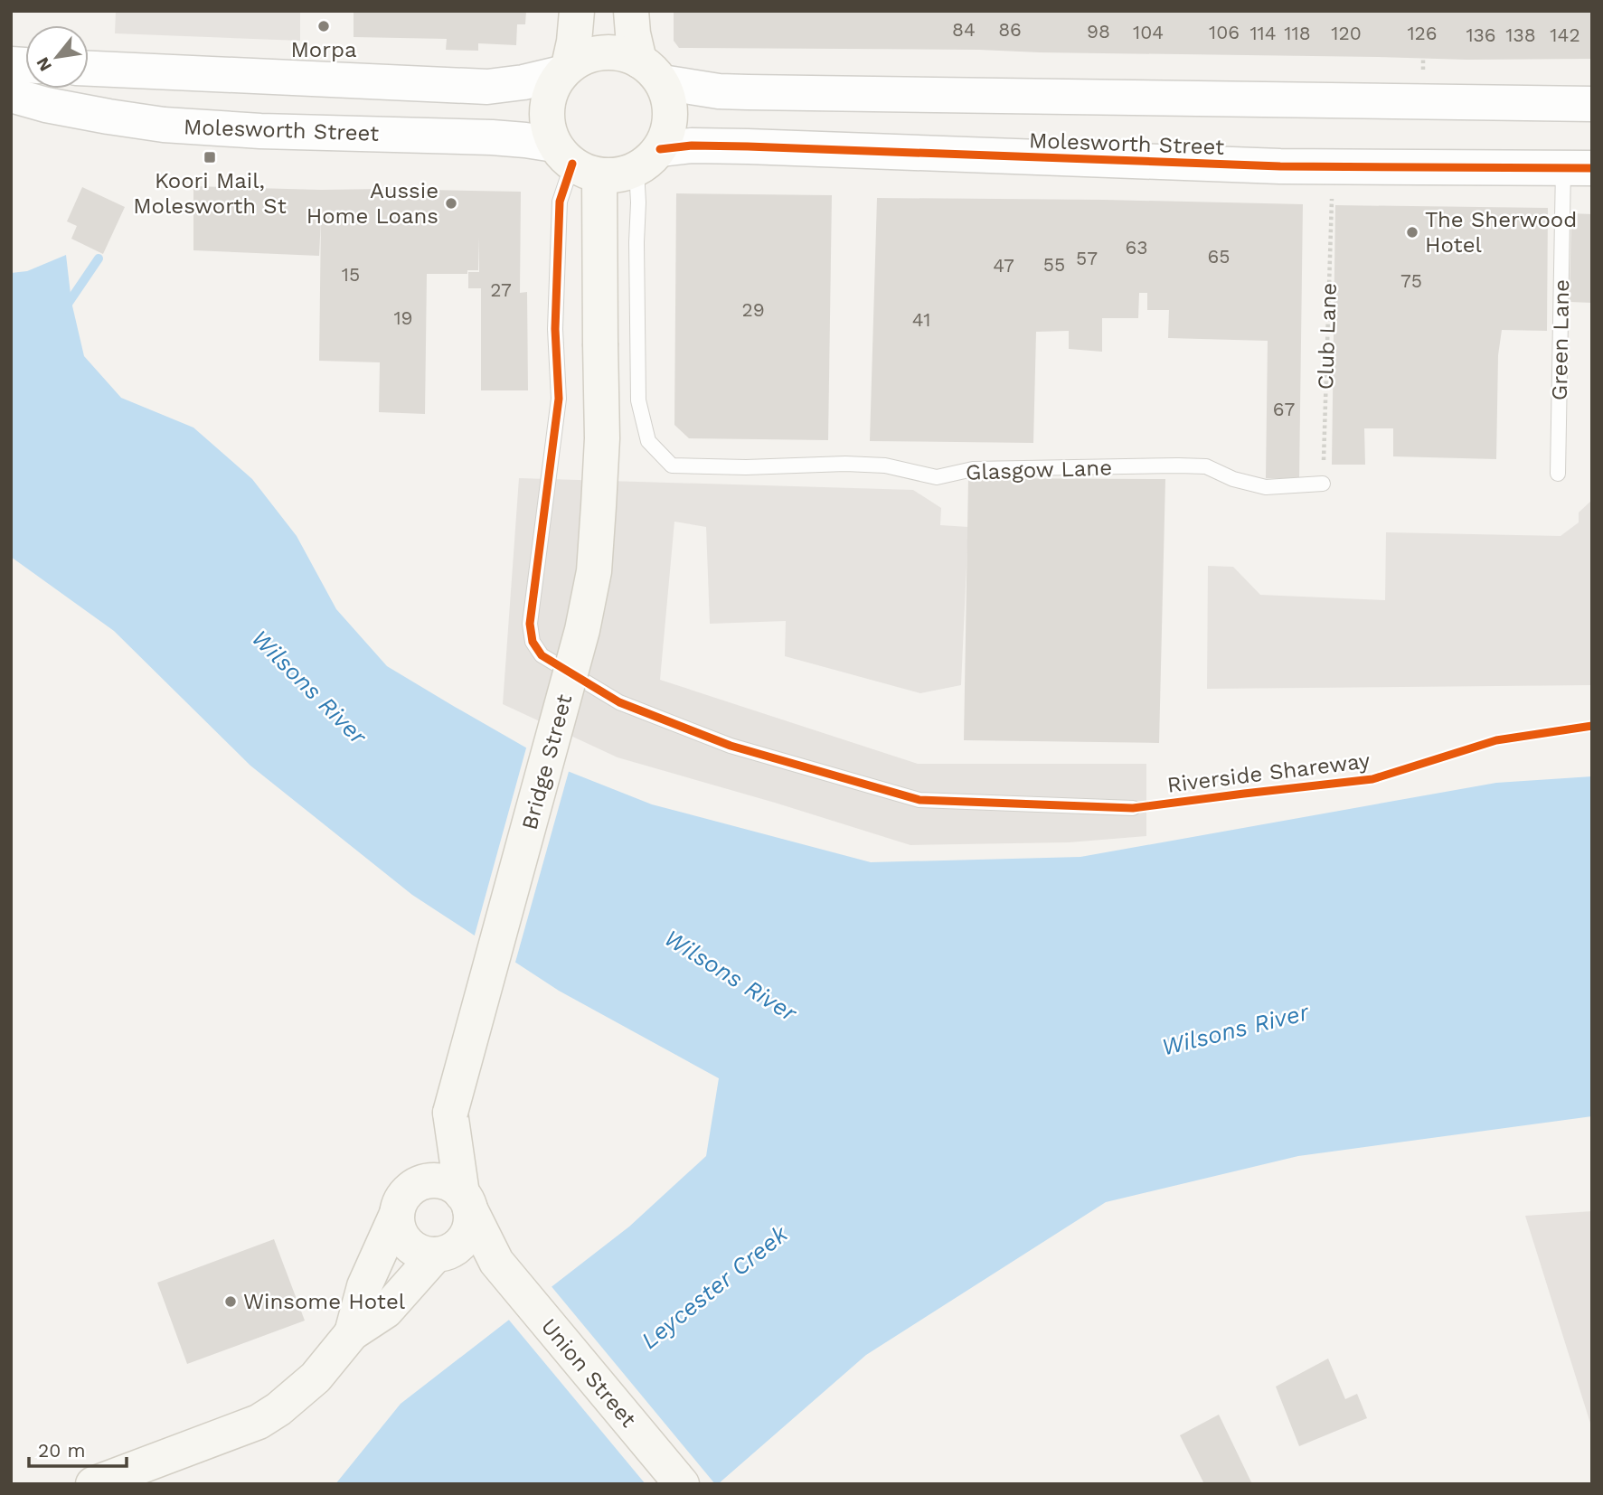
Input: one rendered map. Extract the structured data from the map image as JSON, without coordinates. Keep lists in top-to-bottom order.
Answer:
{
  "streets": {
    "main road": ["Bridge Street", "Union Street"],
    "street": ["Molesworth Street"],
    "lane": ["Green Lane", "Glasgow Lane"],
    "path": ["Club Lane"],
    "cycle path": ["Riverside Shareway"]
  },
  "crossings": [
    ["Molesworth Street", "Green Lane"],
    ["Molesworth Street", "Glasgow Lane"],
    ["Molesworth Street", "Bridge Street"],
    ["Club Lane", "Glasgow Lane"],
    ["Glasgow Lane", "Bridge Street"],
    ["Bridge Street", "Union Street"]
  ],
  "water": ["Wilsons River", "Leycester Creek"],
  "places": {
    "other": [
      "Morpa",
      "Aussie Home Loans",
      "The Sherwood Hotel",
      "Winsome Hotel"
    ],
    "transit": ["Koori Mail, Molesworth St"]
  },
  "house_numbers": [
    "84",
    "86",
    "98",
    "104",
    "106",
    "114",
    "118",
    "120",
    "126",
    "136",
    "138",
    "142",
    "63",
    "65",
    "57",
    "55",
    "47",
    "15",
    "75",
    "27",
    "29",
    "19",
    "41",
    "67"
  ],
  "scale_bar": "20 m",
  "north": "bottom left"
}
